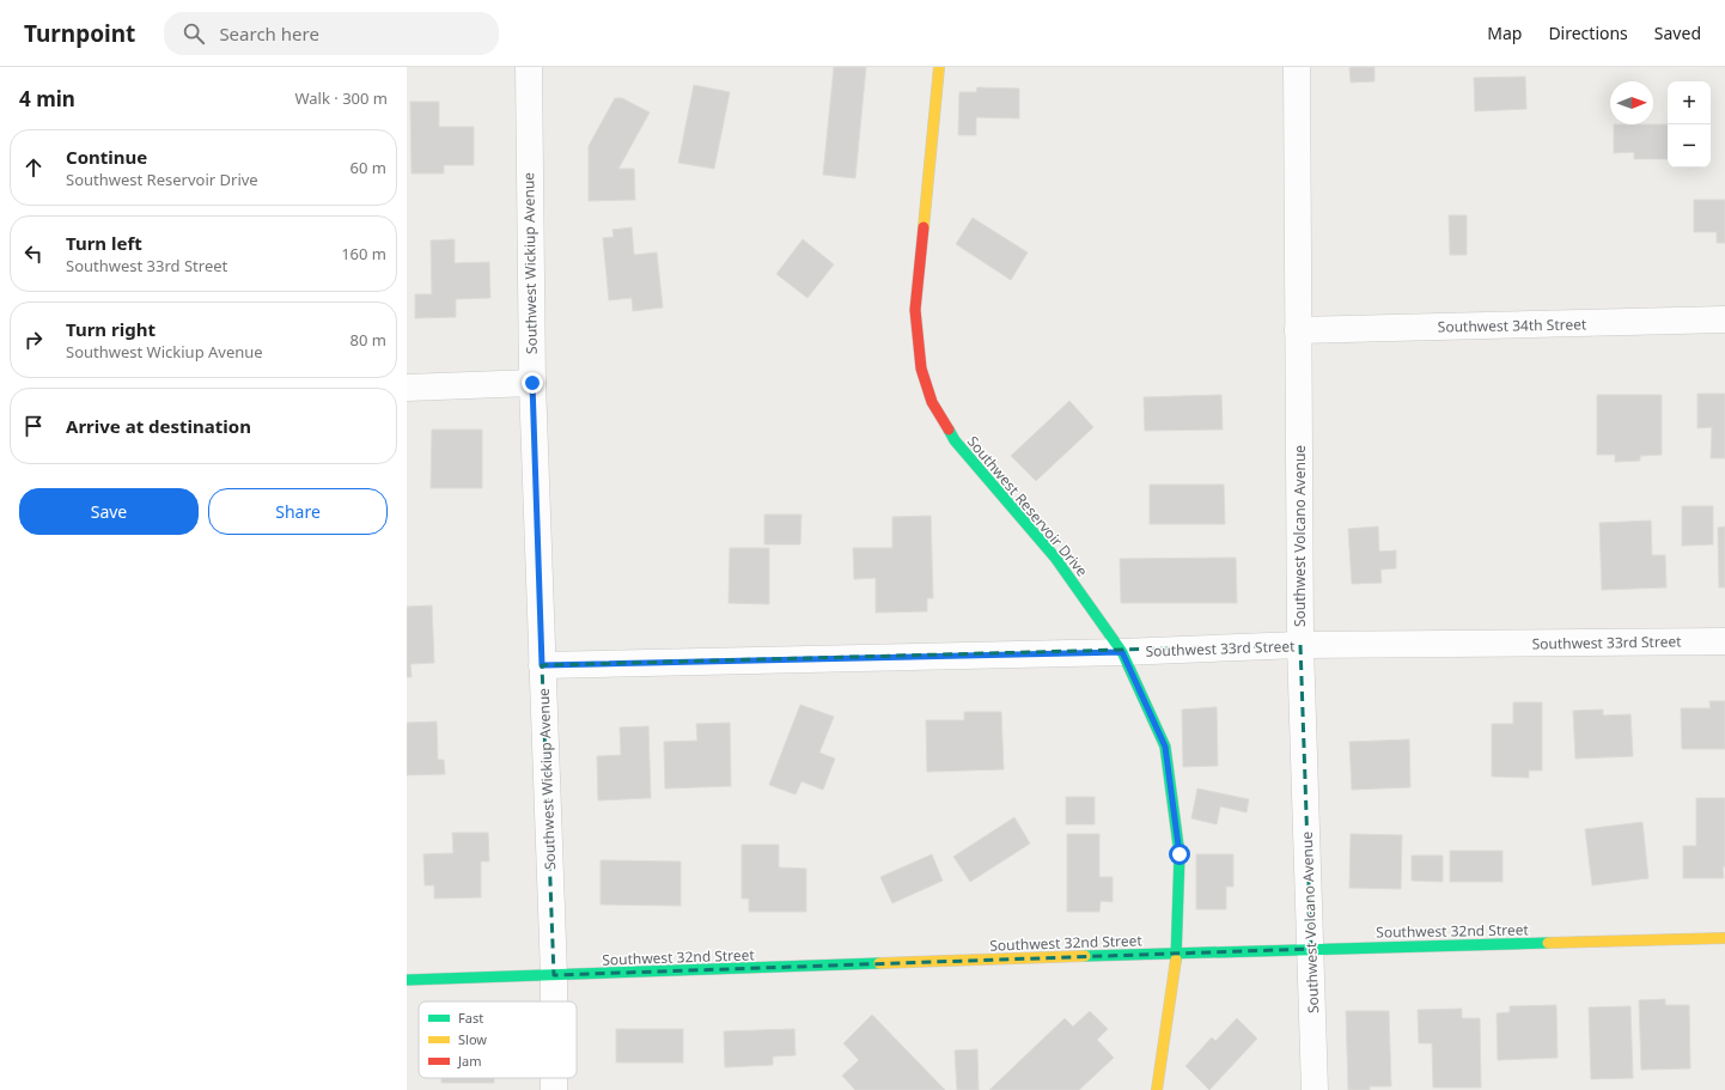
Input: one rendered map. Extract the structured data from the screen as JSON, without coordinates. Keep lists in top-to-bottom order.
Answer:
{
  "streets": {
    "street": [
      "Southwest Wickiup Avenue",
      "Southwest 34th Street",
      "Southwest Reservoir Drive",
      "Southwest Volcano Avenue",
      "Southwest 33rd Street",
      "Southwest 32nd Street"
    ]
  },
  "crossings": [
    ["Southwest Wickiup Avenue", "Southwest 33rd Street"],
    ["Southwest Wickiup Avenue", "Southwest 32nd Street"],
    ["Southwest 34th Street", "Southwest Volcano Avenue"],
    ["Southwest Reservoir Drive", "Southwest 33rd Street"],
    ["Southwest Reservoir Drive", "Southwest 32nd Street"],
    ["Southwest Volcano Avenue", "Southwest 33rd Street"],
    ["Southwest Volcano Avenue", "Southwest 32nd Street"]
  ],
  "legend": ["Fast", "Slow", "Jam"],
  "north": "right",
  "page": {
    "header": "Turnpoint",
    "search": "Search here",
    "nav": ["Map", "Directions", "Saved"],
    "heading": ["4 min", "Walk · 300 m"],
    "map_buttons": ["+", "−"],
    "list": [
      ["Continue", "Southwest Reservoir Drive", "60 m"],
      ["Turn left", "Southwest 33rd Street", "160 m"],
      ["Turn right", "Southwest Wickiup Avenue", "80 m"],
      "Arrive at destination"
    ],
    "buttons": ["Save", "Share"]
  }
}
